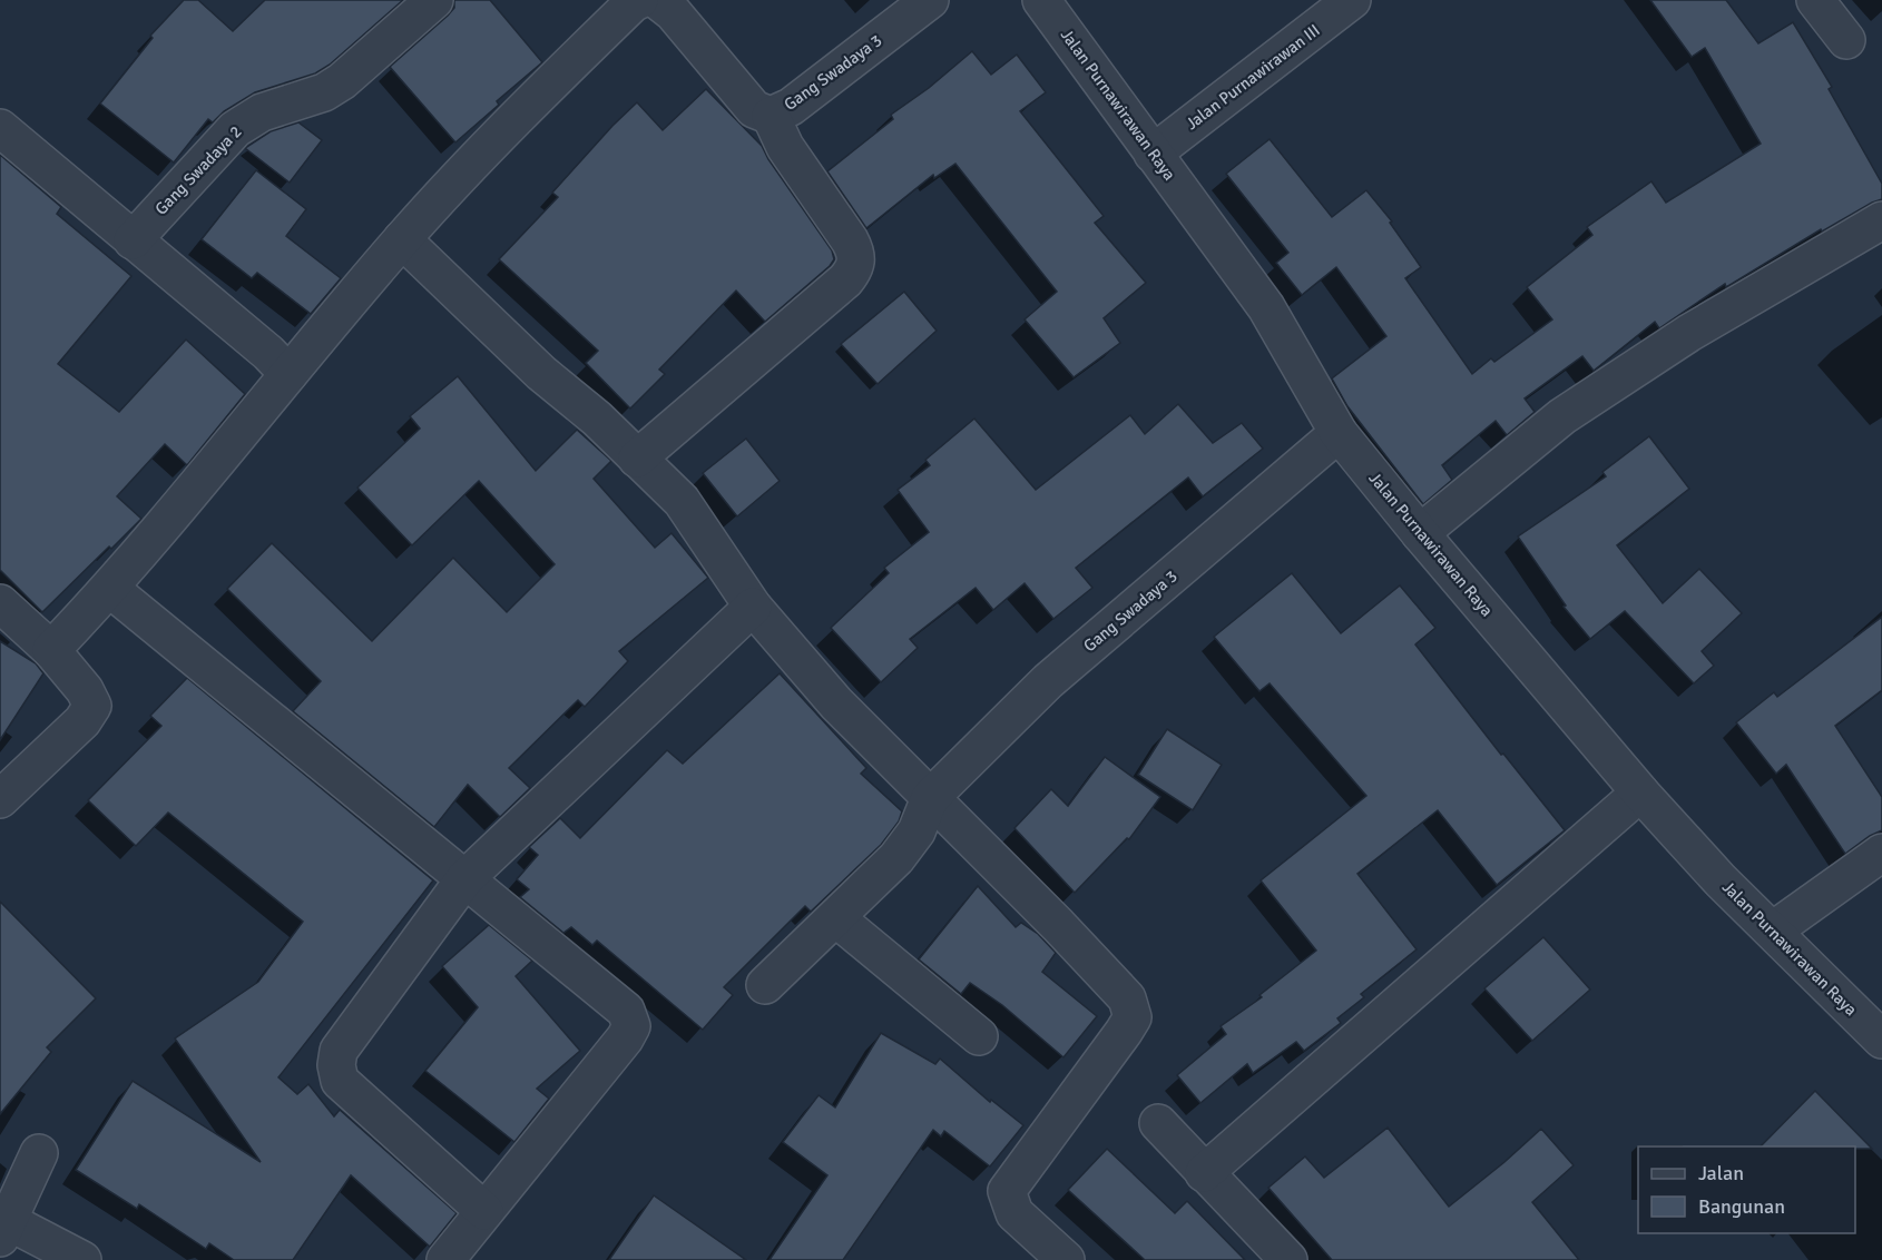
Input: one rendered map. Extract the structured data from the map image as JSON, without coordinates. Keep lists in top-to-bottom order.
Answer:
{
  "streets": {
    "street": [
      "Gang Swadaya 3",
      "Jalan Purnawirawan III",
      "Jalan Purnawirawan Raya",
      "Gang Swadaya 2"
    ]
  },
  "crossings": [
    ["Gang Swadaya 3", "Jalan Purnawirawan Raya"],
    ["Jalan Purnawirawan III", "Jalan Purnawirawan Raya"]
  ],
  "legend": ["Jalan", "Bangunan"]
}
